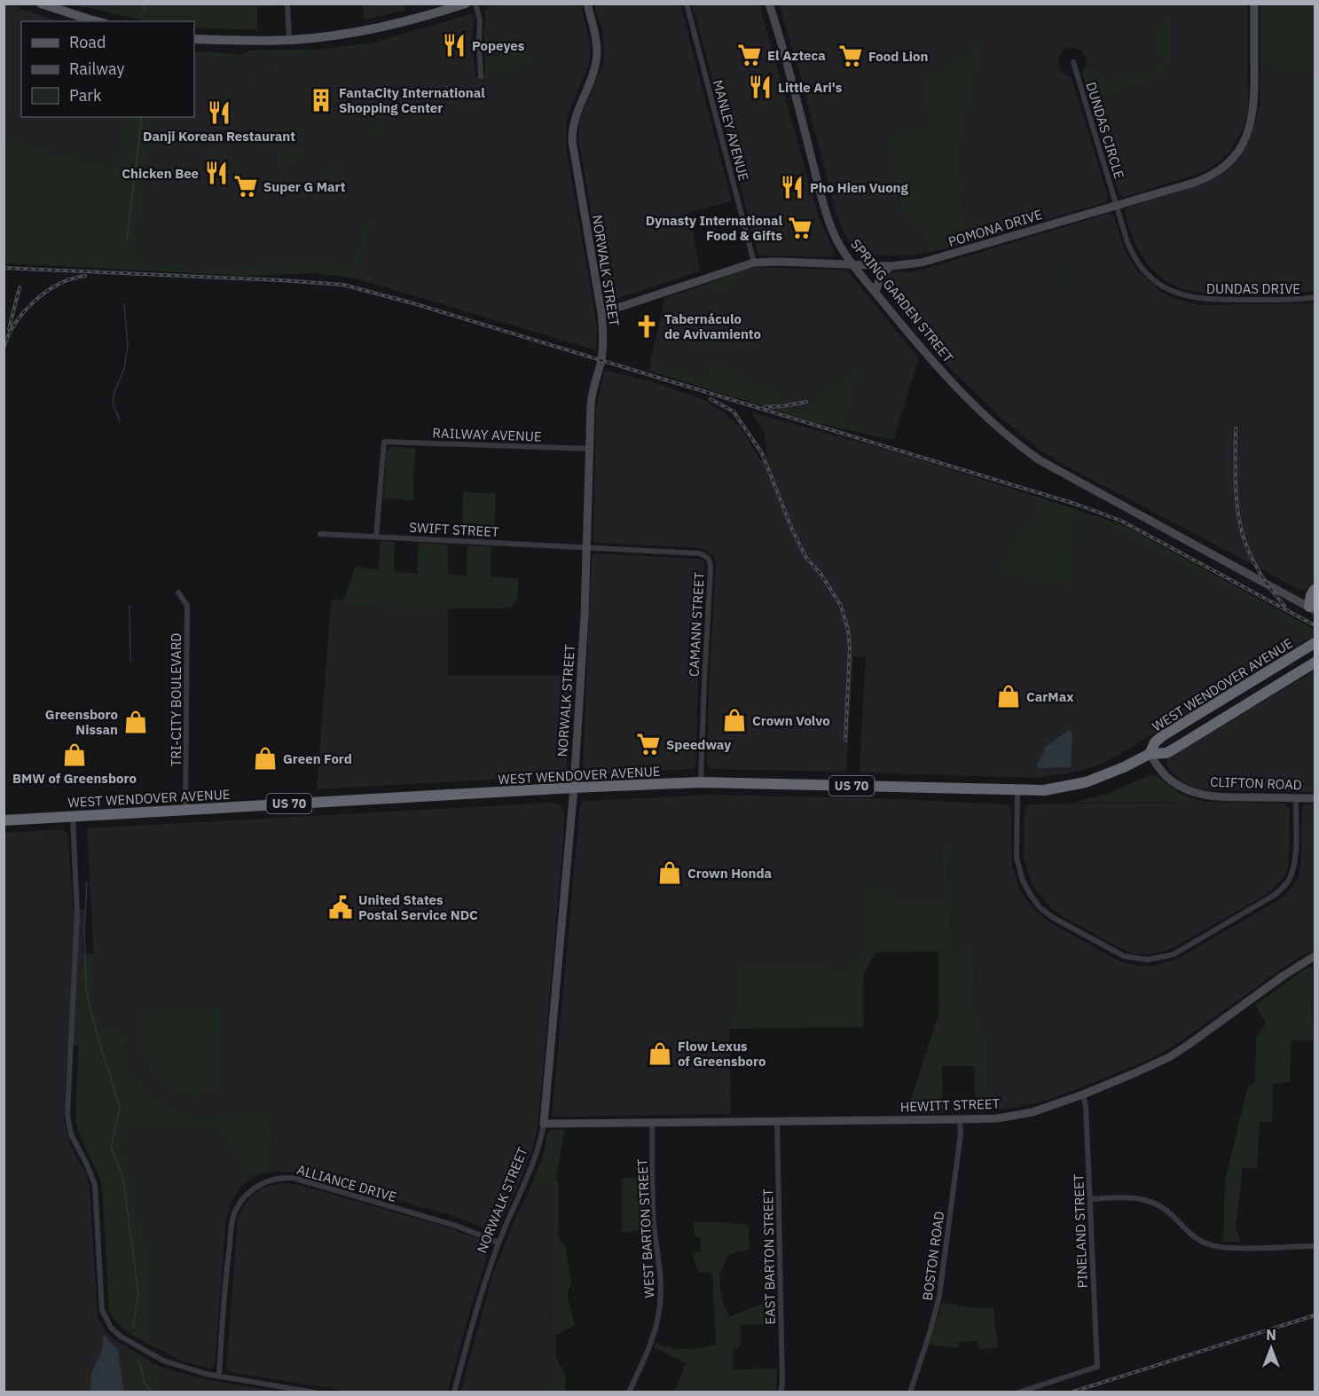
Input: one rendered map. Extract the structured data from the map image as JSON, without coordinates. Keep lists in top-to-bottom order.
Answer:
{
  "streets": {
    "highway": ["WEST WENDOVER AVENUE", "US 70"],
    "street": [
      "MANLEY AVENUE",
      "DUNDAS CIRCLE",
      "POMONA DRIVE",
      "NORWALK STREET",
      "DUNDAS DRIVE",
      "SPRING GARDEN STREET",
      "RAILWAY AVENUE",
      "SWIFT STREET",
      "CAMANN STREET",
      "TRI-CITY BOULEVARD",
      "CLIFTON ROAD",
      "HEWITT STREET",
      "ALLIANCE DRIVE",
      "WEST BARTON STREET",
      "PINELAND STREET",
      "BOSTON ROAD",
      "EAST BARTON STREET"
    ]
  },
  "crossings": [
    ["MANLEY AVENUE", "POMONA DRIVE"],
    ["DUNDAS CIRCLE", "POMONA DRIVE"],
    ["DUNDAS CIRCLE", "DUNDAS DRIVE"],
    ["POMONA DRIVE", "NORWALK STREET"],
    ["POMONA DRIVE", "DUNDAS DRIVE"],
    ["POMONA DRIVE", "SPRING GARDEN STREET"],
    ["NORWALK STREET", "RAILWAY AVENUE"],
    ["NORWALK STREET", "SWIFT STREET"],
    ["NORWALK STREET", "CAMANN STREET"],
    ["NORWALK STREET", "WEST WENDOVER AVENUE"],
    ["NORWALK STREET", "HEWITT STREET"],
    ["NORWALK STREET", "ALLIANCE DRIVE"],
    ["RAILWAY AVENUE", "SWIFT STREET"],
    ["SWIFT STREET", "CAMANN STREET"],
    ["CAMANN STREET", "WEST WENDOVER AVENUE"],
    ["WEST WENDOVER AVENUE", "TRI-CITY BOULEVARD"],
    ["WEST WENDOVER AVENUE", "CLIFTON ROAD"],
    ["HEWITT STREET", "WEST BARTON STREET"],
    ["HEWITT STREET", "PINELAND STREET"],
    ["HEWITT STREET", "BOSTON ROAD"],
    ["HEWITT STREET", "EAST BARTON STREET"]
  ],
  "places": {
    "restaurant": [
      "Popeyes",
      "Little Ari's",
      "Danji Korean Restaurant",
      "Chicken Bee",
      "Pho Hien Vuong"
    ],
    "supermarket": [
      "El Azteca",
      "Food Lion",
      "Super G Mart",
      "Dynasty International Food & Gifts",
      "Speedway"
    ],
    "building": ["FantaCity International Shopping Center"],
    "church": ["Tabernáculo de Avivamiento"],
    "shop": [
      "CarMax",
      "Crown Volvo",
      "Greensboro Nissan",
      "BMW of Greensboro",
      "Green Ford",
      "Crown Honda",
      "Flow Lexus of Greensboro"
    ],
    "public building": ["United States Postal Service NDC"]
  },
  "legend": ["Road", "Railway", "Park"],
  "north": "top"
}
